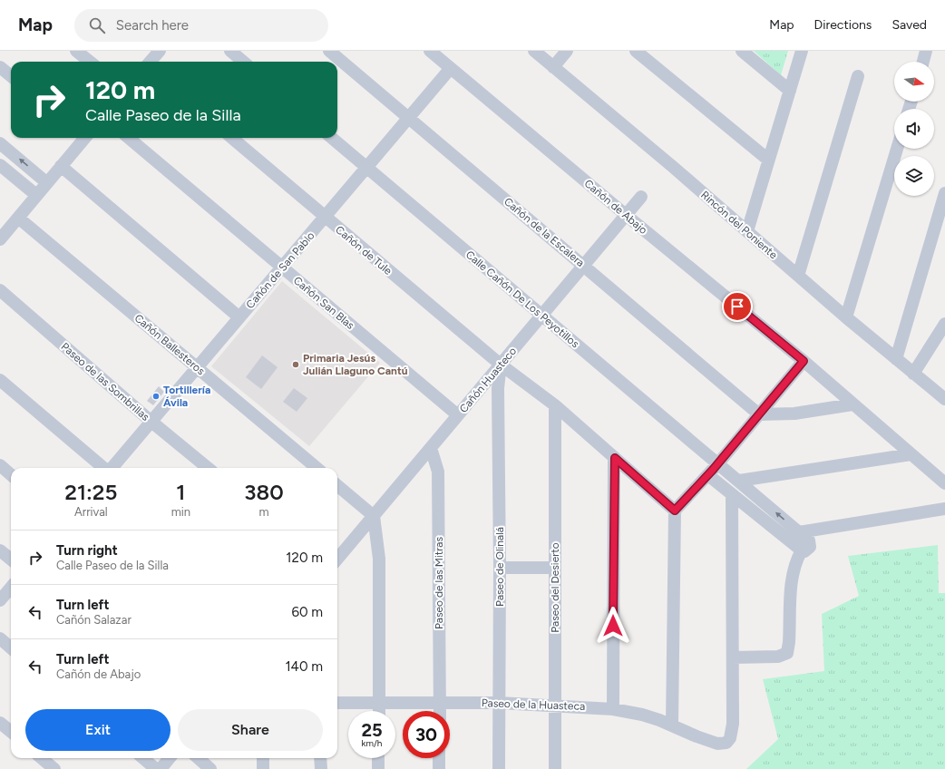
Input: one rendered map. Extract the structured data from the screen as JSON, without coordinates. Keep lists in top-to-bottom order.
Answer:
{
  "streets": {
    "street": [
      "Cañón de Abajo",
      "Rincón del Poniente",
      "Cañón de la Escalera",
      "Cañón de Tule",
      "Cañón de San Pablo",
      "Calle Cañón De Los Peyotillos",
      "Cañón San Blas",
      "Cañón Ballesteros",
      "Cañón Huasteco",
      "Paseo de las Sombrillas",
      "Paseo de Olinalá",
      "Paseo de las Mitras",
      "Paseo del Desierto",
      "Paseo de la Huasteca"
    ]
  },
  "crossings": [
    ["Cañón de Abajo", "Cañón de San Pablo"],
    ["Cañón de Abajo", "Cañón Huasteco"],
    ["Cañón de la Escalera", "Cañón de San Pablo"],
    ["Cañón de la Escalera", "Cañón Huasteco"],
    ["Cañón de Tule", "Cañón de San Pablo"],
    ["Cañón de Tule", "Cañón Huasteco"],
    ["Cañón de Tule", "Paseo de Olinalá"],
    ["Cañón de Tule", "Paseo del Desierto"],
    ["Cañón de San Pablo", "Calle Cañón De Los Peyotillos"],
    ["Cañón de San Pablo", "Cañón San Blas"],
    ["Cañón de San Pablo", "Cañón Ballesteros"],
    ["Cañón de San Pablo", "Paseo de las Sombrillas"],
    ["Calle Cañón De Los Peyotillos", "Cañón Huasteco"],
    ["Cañón San Blas", "Cañón Huasteco"],
    ["Cañón Huasteco", "Paseo de Olinalá"],
    ["Cañón Huasteco", "Paseo de las Mitras"],
    ["Paseo de Olinalá", "Paseo de la Huasteca"],
    ["Paseo de las Mitras", "Paseo de la Huasteca"],
    ["Paseo del Desierto", "Paseo de la Huasteca"]
  ],
  "places": ["Primaria Jesús Julián Llaguno Cantú", "Tortillería Ávila"],
  "north": "right",
  "page": {
    "header": "Map",
    "search": "Search here",
    "nav": ["Map", "Directions", "Saved"],
    "turn": ["120 m", "Calle Paseo de la Silla"],
    "eta": [
      "21:25",
      "Arrival",
      "1",
      "min",
      "380",
      "m"
    ],
    "list": [
      {
        "name": "Turn right",
        "note": "Calle Paseo de la Silla",
        "value": "120 m"
      },
      {
        "name": "Turn left",
        "note": "Cañón Salazar",
        "value": "60 m"
      },
      {
        "name": "Turn left",
        "note": "Cañón de Abajo",
        "value": "140 m"
      }
    ],
    "buttons": ["Exit", "Share"],
    "speed": "25 km/h",
    "limit": "30"
  }
}
